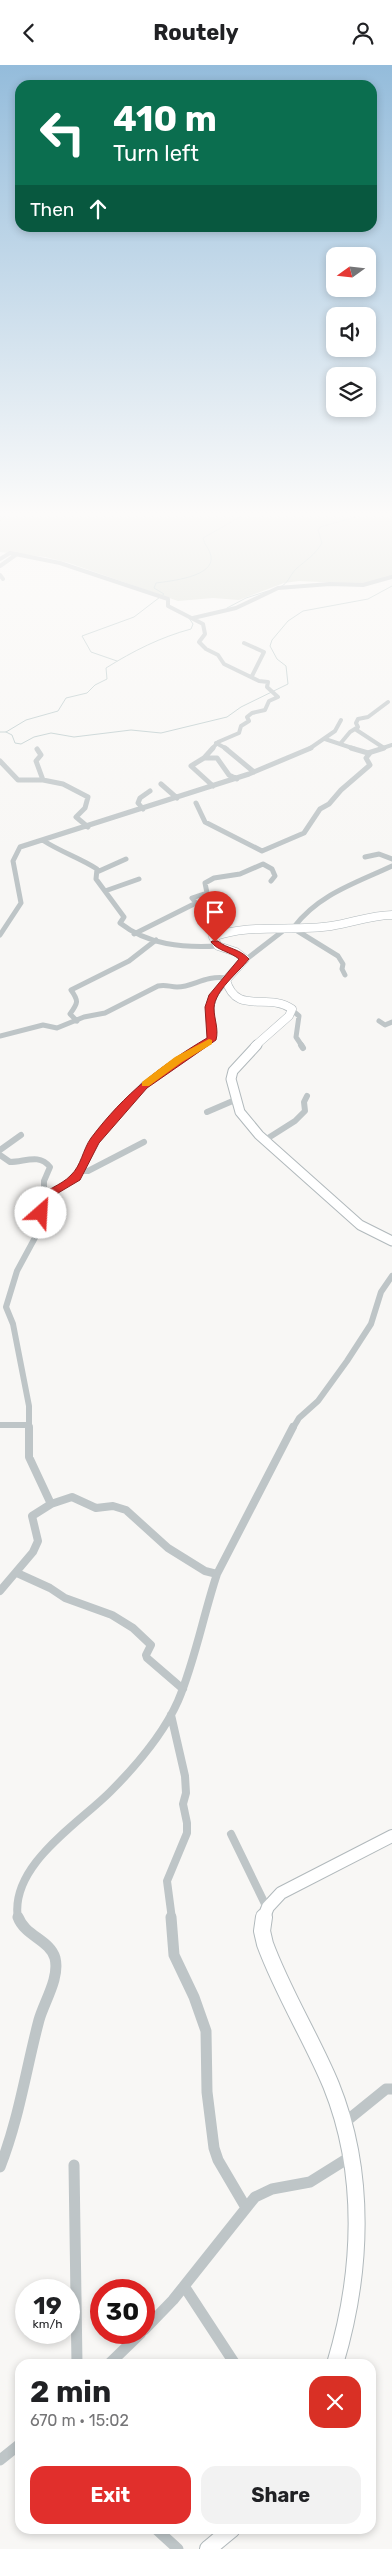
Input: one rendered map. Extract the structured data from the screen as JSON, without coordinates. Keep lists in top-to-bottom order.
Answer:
{
  "north": "left",
  "page": {
    "header": "Routely",
    "turn": ["410 m", "Turn left"],
    "then": "Then",
    "speed": "19 km/h",
    "limit": "30",
    "heading": ["2 min", "670 m · 15:02"],
    "buttons": ["Exit", "Share"]
  }
}
